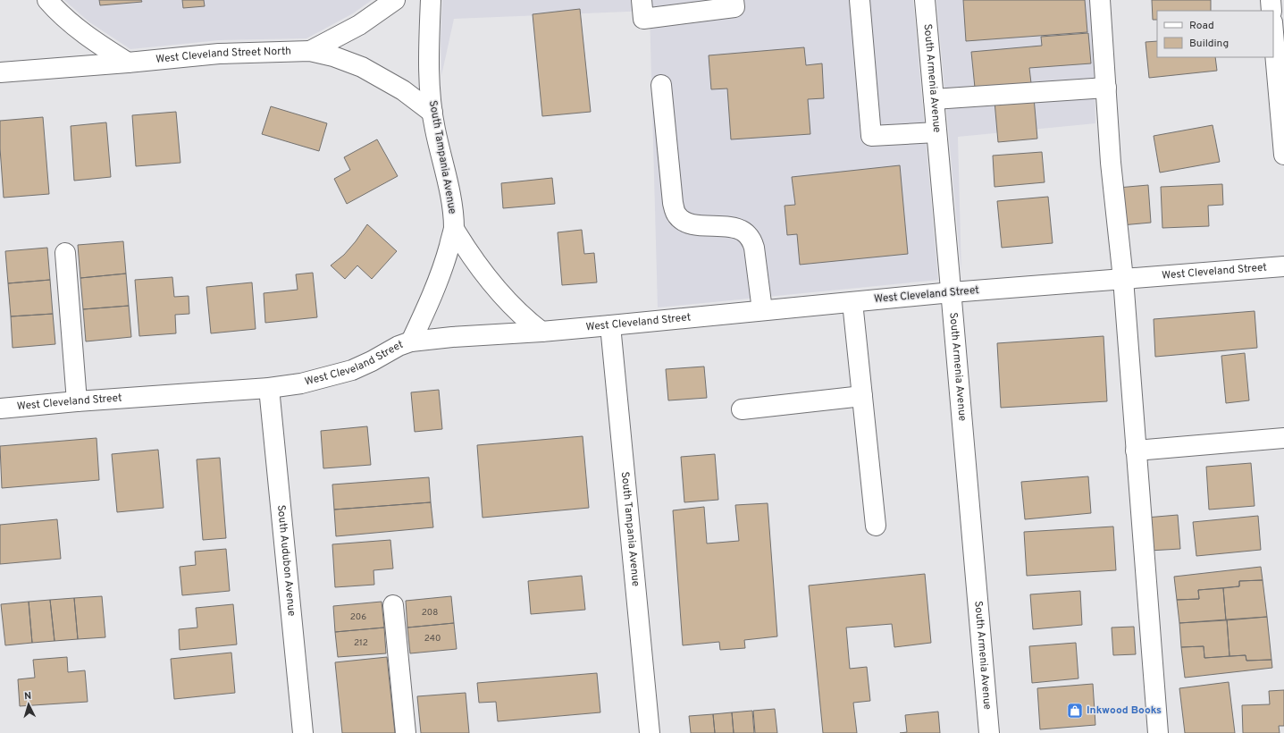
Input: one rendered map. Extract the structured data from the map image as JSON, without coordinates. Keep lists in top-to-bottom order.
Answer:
{
  "streets": {
    "street": [
      "West Cleveland Street North",
      "South Armenia Avenue",
      "South Tampania Avenue",
      "West Cleveland Street",
      "South Audubon Avenue"
    ]
  },
  "crossings": [
    ["West Cleveland Street North", "South Tampania Avenue"],
    ["South Armenia Avenue", "West Cleveland Street"],
    ["South Tampania Avenue", "West Cleveland Street"],
    ["West Cleveland Street", "South Audubon Avenue"]
  ],
  "places": {
    "shop": ["Inkwood Books"]
  },
  "house_numbers": [
    "208",
    "206",
    "240",
    "212"
  ],
  "legend": ["Road", "Building"],
  "north": "top"
}
